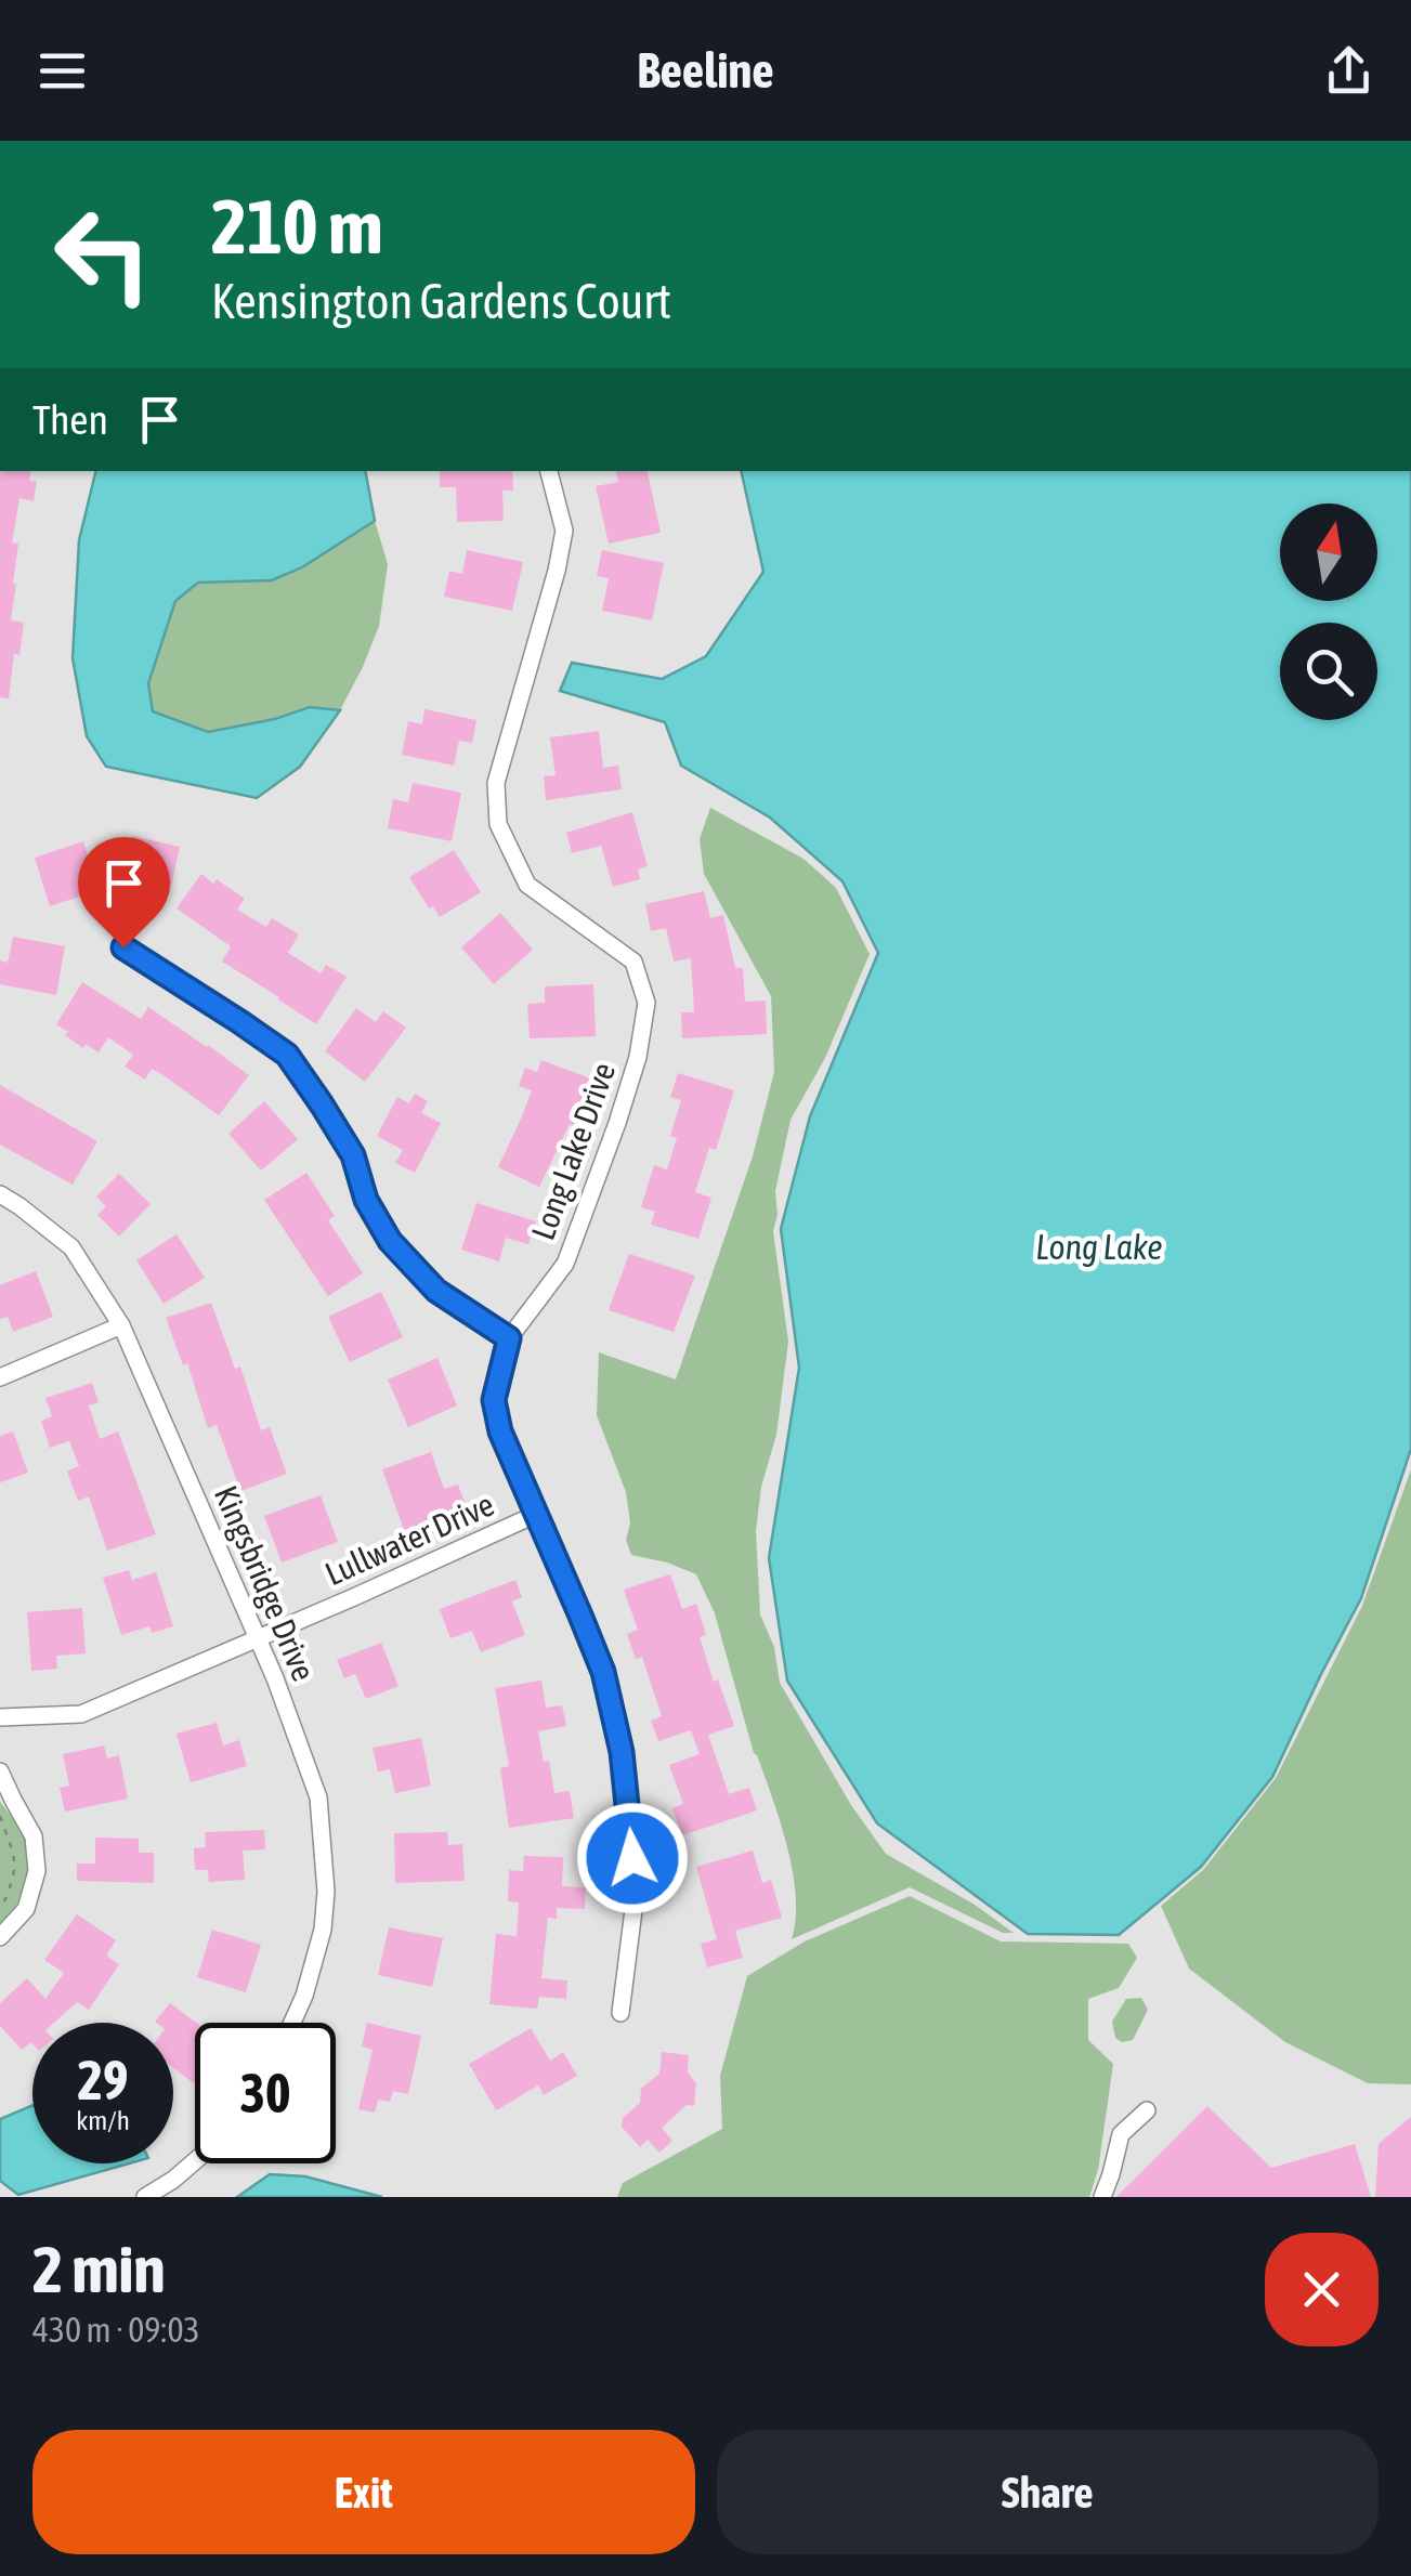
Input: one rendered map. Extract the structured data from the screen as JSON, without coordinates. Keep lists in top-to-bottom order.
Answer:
{
  "streets": {
    "street": ["Long Lake Drive", "Lullwater Drive", "Kingsbridge Drive"]
  },
  "crossings": [
    ["Long Lake Drive", "Lullwater Drive"],
    ["Lullwater Drive", "Kingsbridge Drive"]
  ],
  "water": ["Long Lake"],
  "north": "top",
  "page": {
    "header": "Beeline",
    "turn": ["210 m", "Kensington Gardens Court"],
    "then": "Then",
    "speed": "29 km/h",
    "limit": "30",
    "heading": ["2 min", "430 m · 09:03"],
    "buttons": ["Exit", "Share"]
  }
}
